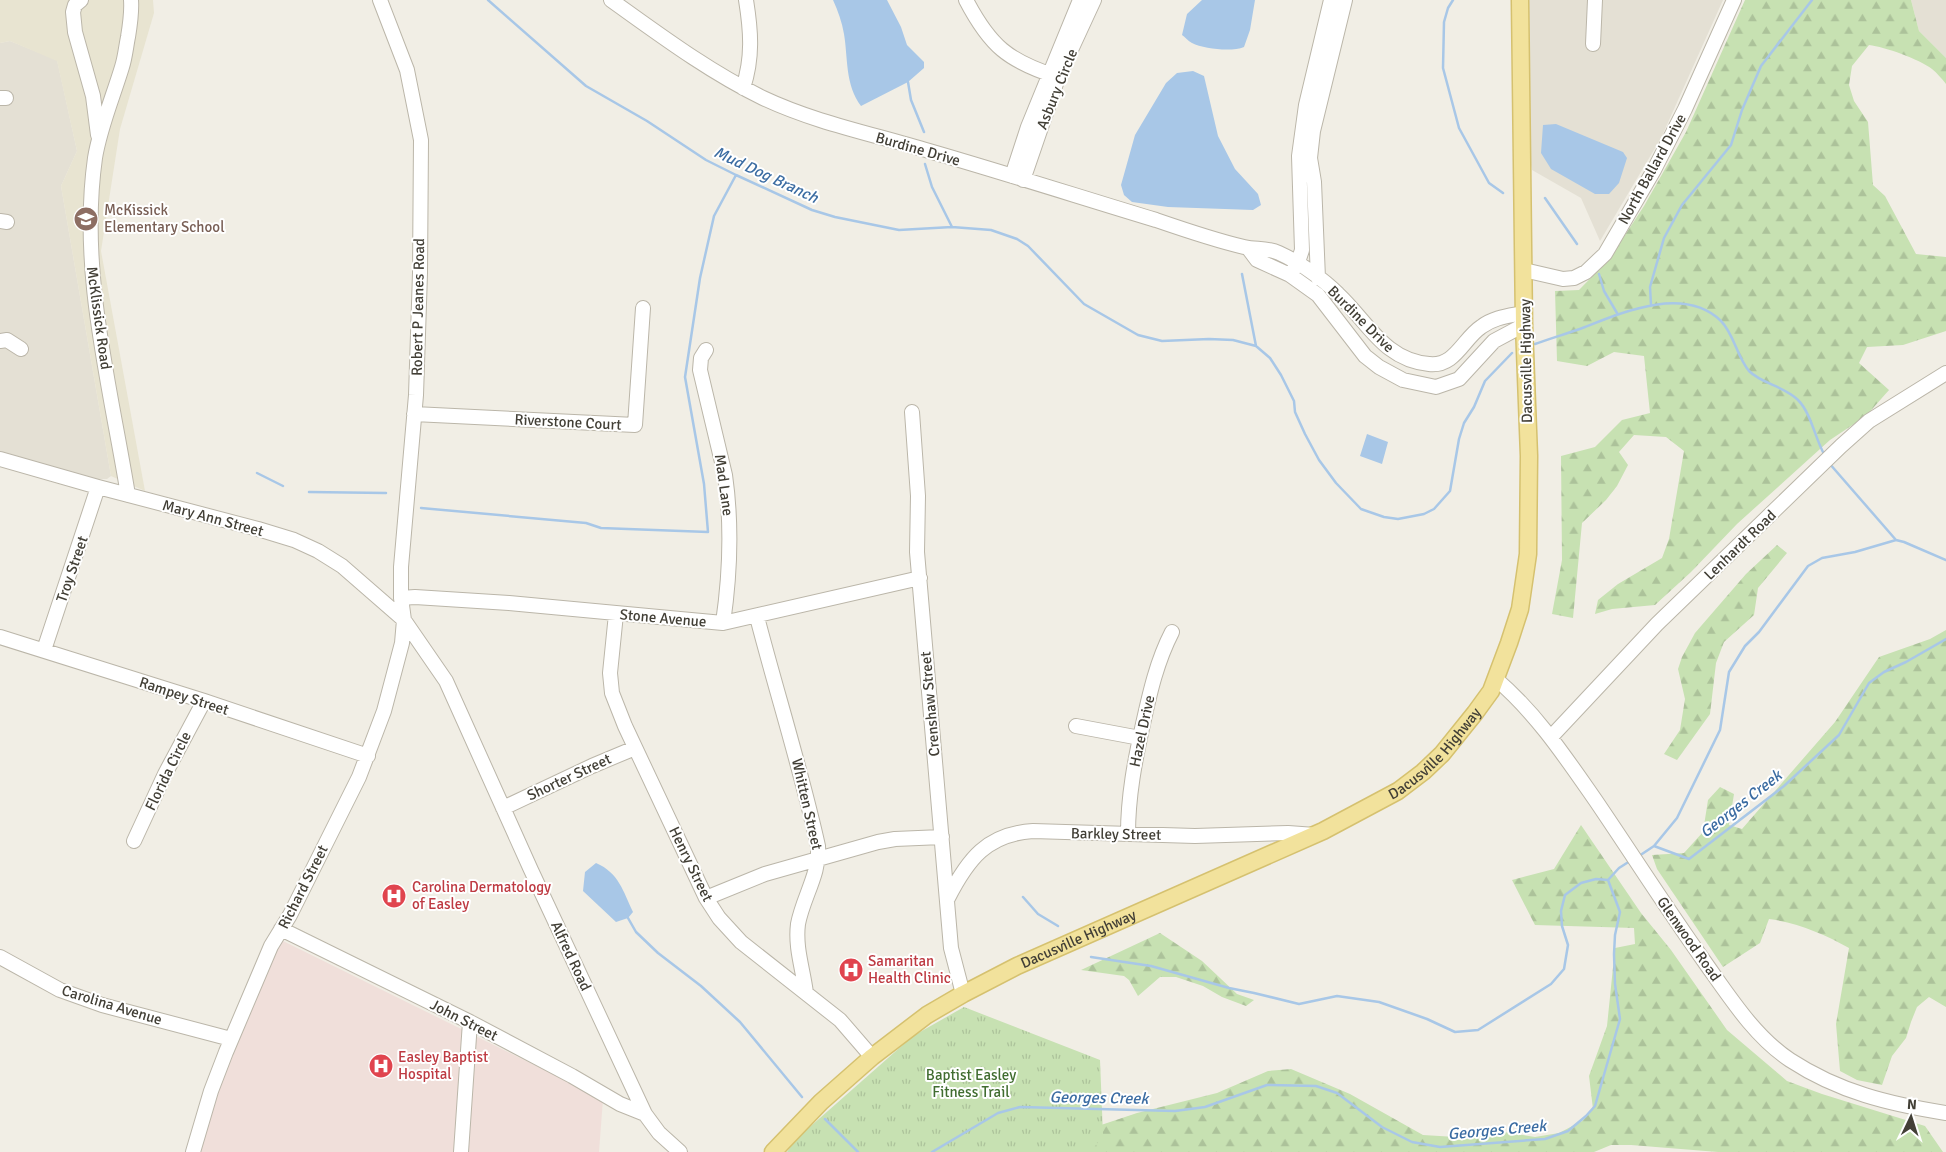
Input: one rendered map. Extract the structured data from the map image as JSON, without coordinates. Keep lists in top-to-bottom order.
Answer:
{
  "streets": {
    "main road": ["Dacusville Highway"],
    "street": [
      "Asbury Circle",
      "Burdine Drive",
      "North Ballard Drive",
      "Robert P Jeanes Road",
      "McKlissick Road",
      "Riverstone Court",
      "Mad Lane",
      "Mary Ann Street",
      "Lenhardt Road",
      "Troy Street",
      "Stone Avenue",
      "Rampey Street",
      "Crenshaw Street",
      "Hazel Drive",
      "Florida Circle",
      "Shorter Street",
      "Whitten Street",
      "Barkley Street",
      "Henry Street",
      "Richard Street",
      "Glenwood Road",
      "Alfred Road",
      "Carolina Avenue",
      "John Street"
    ]
  },
  "crossings": [
    ["Asbury Circle", "Burdine Drive"],
    ["Burdine Drive", "Dacusville Highway"],
    ["North Ballard Drive", "Dacusville Highway"],
    ["Robert P Jeanes Road", "Riverstone Court"],
    ["Robert P Jeanes Road", "Mary Ann Street"],
    ["Robert P Jeanes Road", "Stone Avenue"],
    ["Robert P Jeanes Road", "Richard Street"],
    ["Robert P Jeanes Road", "Alfred Road"],
    ["McKlissick Road", "Mary Ann Street"],
    ["Dacusville Highway", "Crenshaw Street"],
    ["Dacusville Highway", "Barkley Street"],
    ["Dacusville Highway", "Henry Street"],
    ["Dacusville Highway", "Glenwood Road"],
    ["Mad Lane", "Stone Avenue"],
    ["Mary Ann Street", "Troy Street"],
    ["Mary Ann Street", "Richard Street"],
    ["Mary Ann Street", "Alfred Road"],
    ["Lenhardt Road", "Glenwood Road"],
    ["Troy Street", "Rampey Street"],
    ["Stone Avenue", "Crenshaw Street"],
    ["Stone Avenue", "Whitten Street"],
    ["Stone Avenue", "Henry Street"],
    ["Rampey Street", "Florida Circle"],
    ["Rampey Street", "Richard Street"],
    ["Crenshaw Street", "Barkley Street"],
    ["Hazel Drive", "Barkley Street"],
    ["Shorter Street", "Henry Street"],
    ["Shorter Street", "Alfred Road"],
    ["Whitten Street", "Henry Street"],
    ["Richard Street", "Alfred Road"],
    ["Richard Street", "Carolina Avenue"],
    ["Richard Street", "John Street"],
    ["Alfred Road", "John Street"]
  ],
  "water": ["Mud Dog Branch", "Georges Creek"],
  "parks": ["Baptist Easley Fitness Trail"],
  "places": {
    "school or university": ["McKissick Elementary School"],
    "hospital": ["Carolina Dermatology of Easley", "Samaritan Health Clinic", "Easley Baptist Hospital"]
  },
  "north": "top"
}
